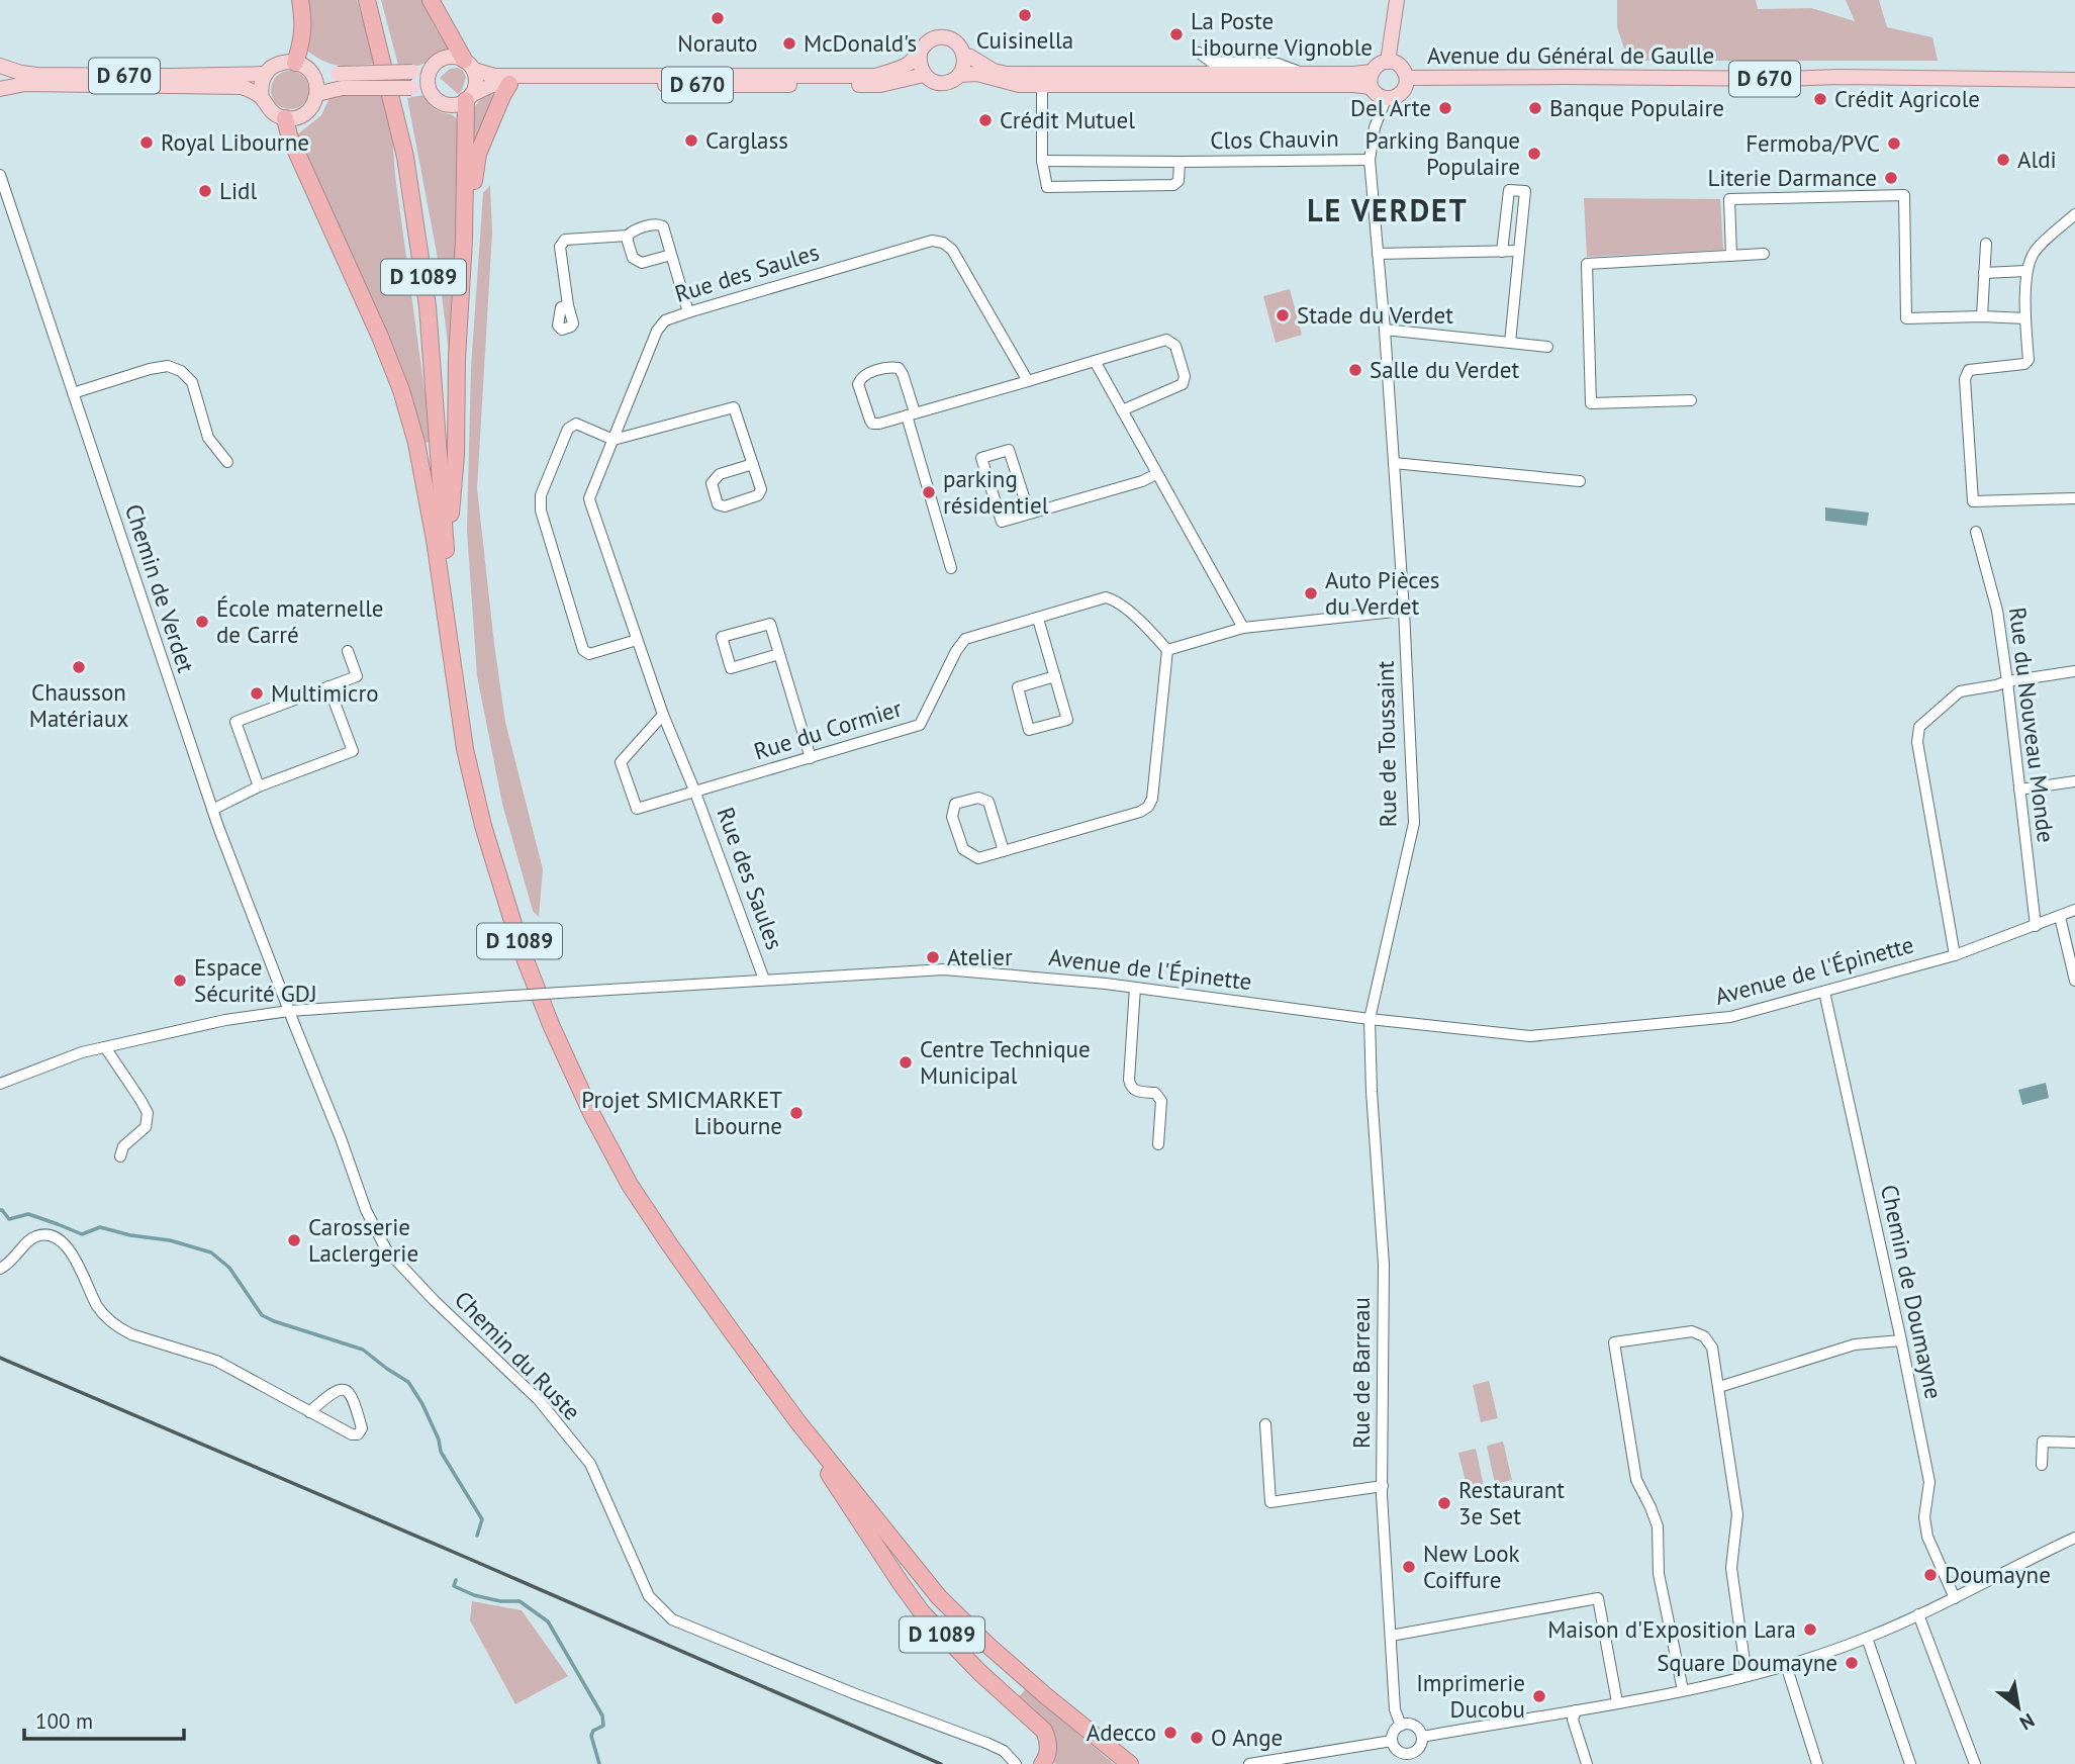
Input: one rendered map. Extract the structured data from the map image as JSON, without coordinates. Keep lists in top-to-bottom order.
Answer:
{
  "streets": {
    "highway": ["D 1089"],
    "main road": ["Avenue du Général de Gaulle", "D 670"],
    "street": [
      "Clos Chauvin",
      "Rue des Saules",
      "Chemin de Verdet",
      "Rue du Nouveau Monde",
      "Rue du Cormier",
      "Rue de Toussaint",
      "Avenue de l'Épinette",
      "Chemin de Doumayne",
      "Chemin du Ruste",
      "Rue de Barreau"
    ]
  },
  "crossings": [
    ["Avenue du Général de Gaulle", "Rue de Toussaint"],
    ["Clos Chauvin", "Rue de Toussaint"],
    ["Rue des Saules", "Rue du Cormier"],
    ["Rue des Saules", "Avenue de l'Épinette"],
    ["Chemin de Verdet", "Avenue de l'Épinette"],
    ["Chemin de Verdet", "Chemin du Ruste"],
    ["Rue du Nouveau Monde", "Avenue de l'Épinette"],
    ["Rue de Toussaint", "Avenue de l'Épinette"],
    ["Rue de Toussaint", "Rue de Barreau"],
    ["Avenue de l'Épinette", "Chemin de Doumayne"],
    ["Avenue de l'Épinette", "Chemin du Ruste"],
    ["Avenue de l'Épinette", "Rue de Barreau"]
  ],
  "districts": ["LE VERDET"],
  "places": [
    "Cuisinella",
    "Norauto",
    "La Poste Libourne Vignoble",
    "McDonald's",
    "Crédit Agricole",
    "Del Arte",
    "Banque Populaire",
    "Crédit Mutuel",
    "Carglass",
    "Royal Libourne",
    "Fermoba/PVC",
    "Parking Banque Populaire",
    "Aldi",
    "Literie Darmance",
    "Lidl",
    "Stade du Verdet",
    "Salle du Verdet",
    "parking résidentiel",
    "Auto Pièces du Verdet",
    "École maternelle de Carré",
    "Chausson Matériaux",
    "Multimicro",
    "Atelier",
    "Espace Sécurité GDJ",
    "Centre Technique Municipal",
    "Projet SMICMARKET Libourne",
    "Carosserie Laclergerie",
    "Restaurant 3e Set",
    "New Look Coiffure",
    "Doumayne",
    "Maison d'Exposition Lara",
    "Square Doumayne",
    "Imprimerie Ducobu",
    "Adecco",
    "O Ange"
  ],
  "scale_bar": "100 m",
  "north": "bottom right"
}
